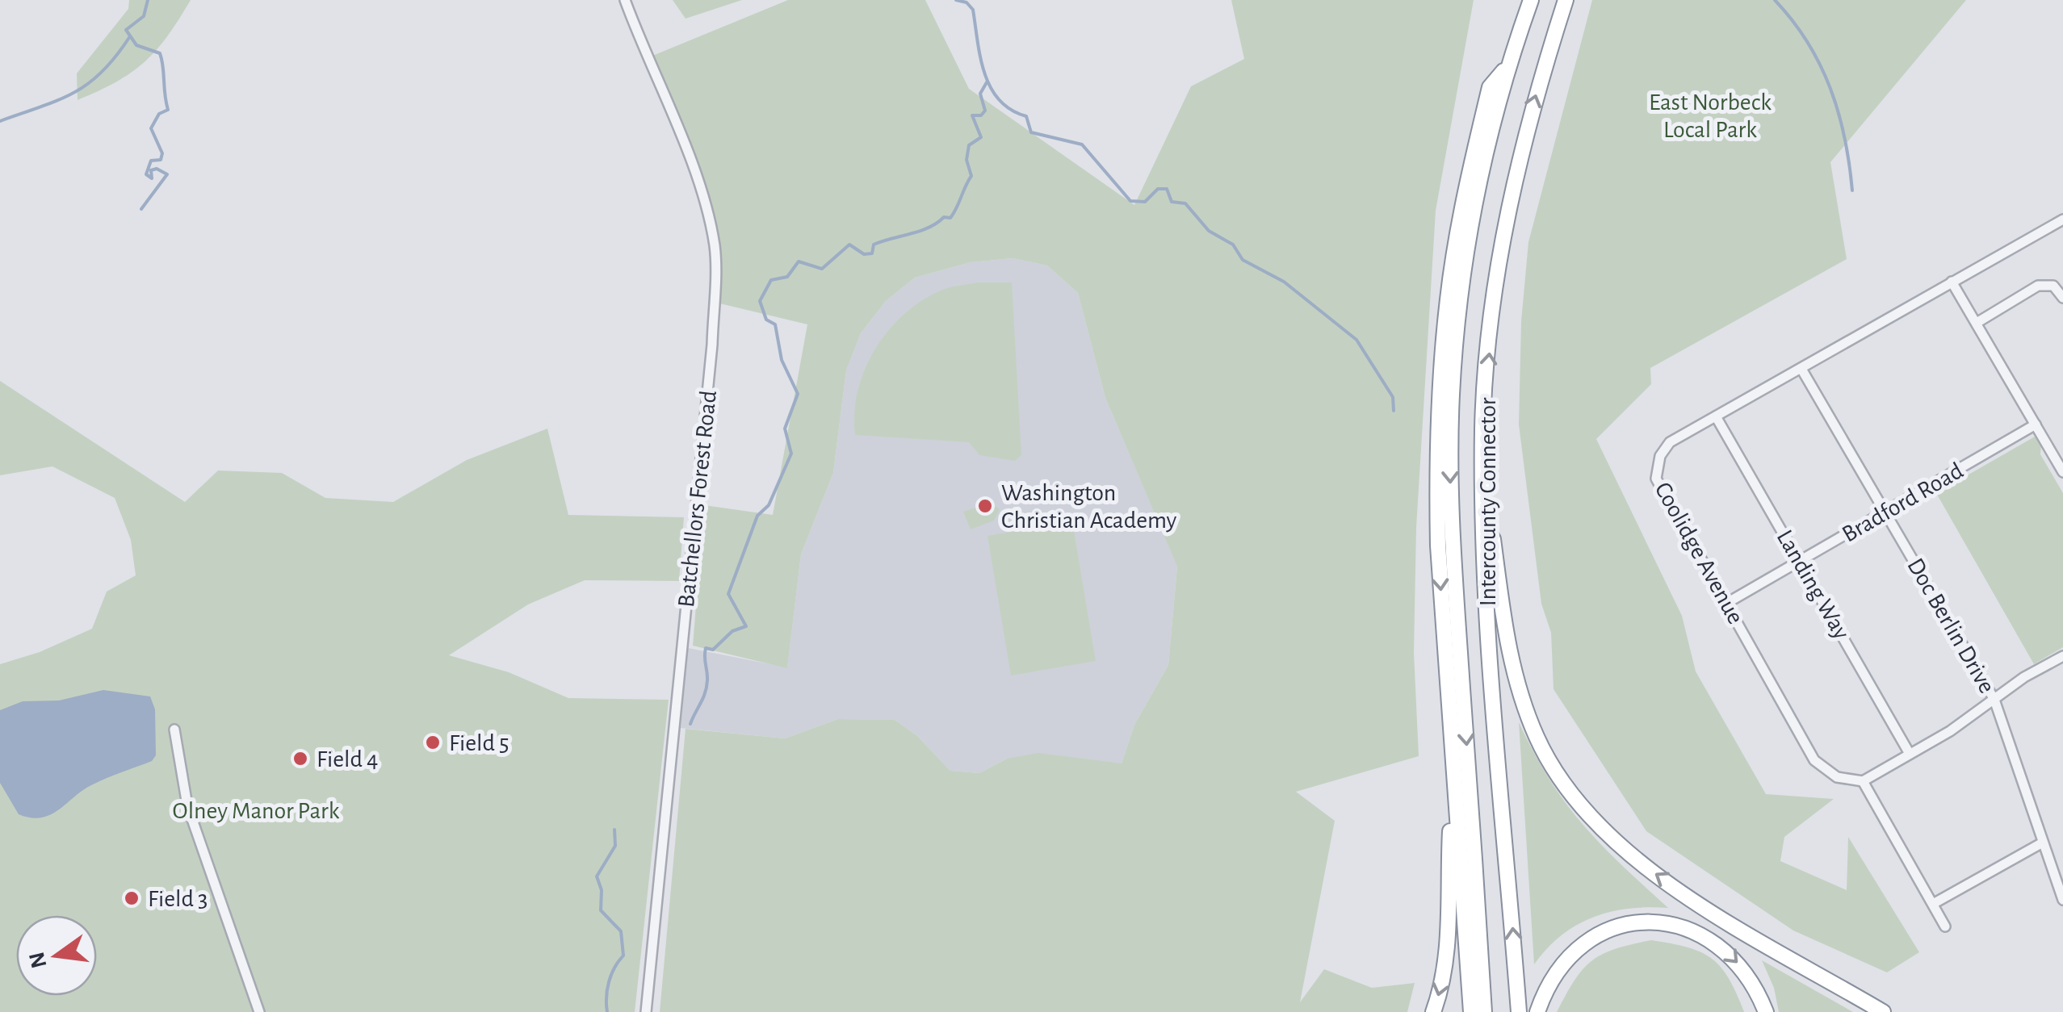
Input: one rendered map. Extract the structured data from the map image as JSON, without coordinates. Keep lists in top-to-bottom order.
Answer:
{
  "streets": {
    "highway": ["Intercounty Connector"],
    "street": [
      "Batchellors Forest Road",
      "Bradford Road",
      "Coolidge Avenue",
      "Landing Way",
      "Doc Berlin Drive"
    ]
  },
  "crossings": [
    ["Bradford Road", "Coolidge Avenue"],
    ["Bradford Road", "Landing Way"],
    ["Bradford Road", "Doc Berlin Drive"],
    ["Coolidge Avenue", "Landing Way"],
    ["Coolidge Avenue", "Doc Berlin Drive"]
  ],
  "parks": ["East Norbeck Local Park", "Olney Manor Park"],
  "places": [
    "Washington Christian Academy",
    "Field 5",
    "Field 4",
    "Field 3"
  ],
  "north": "left"
}
